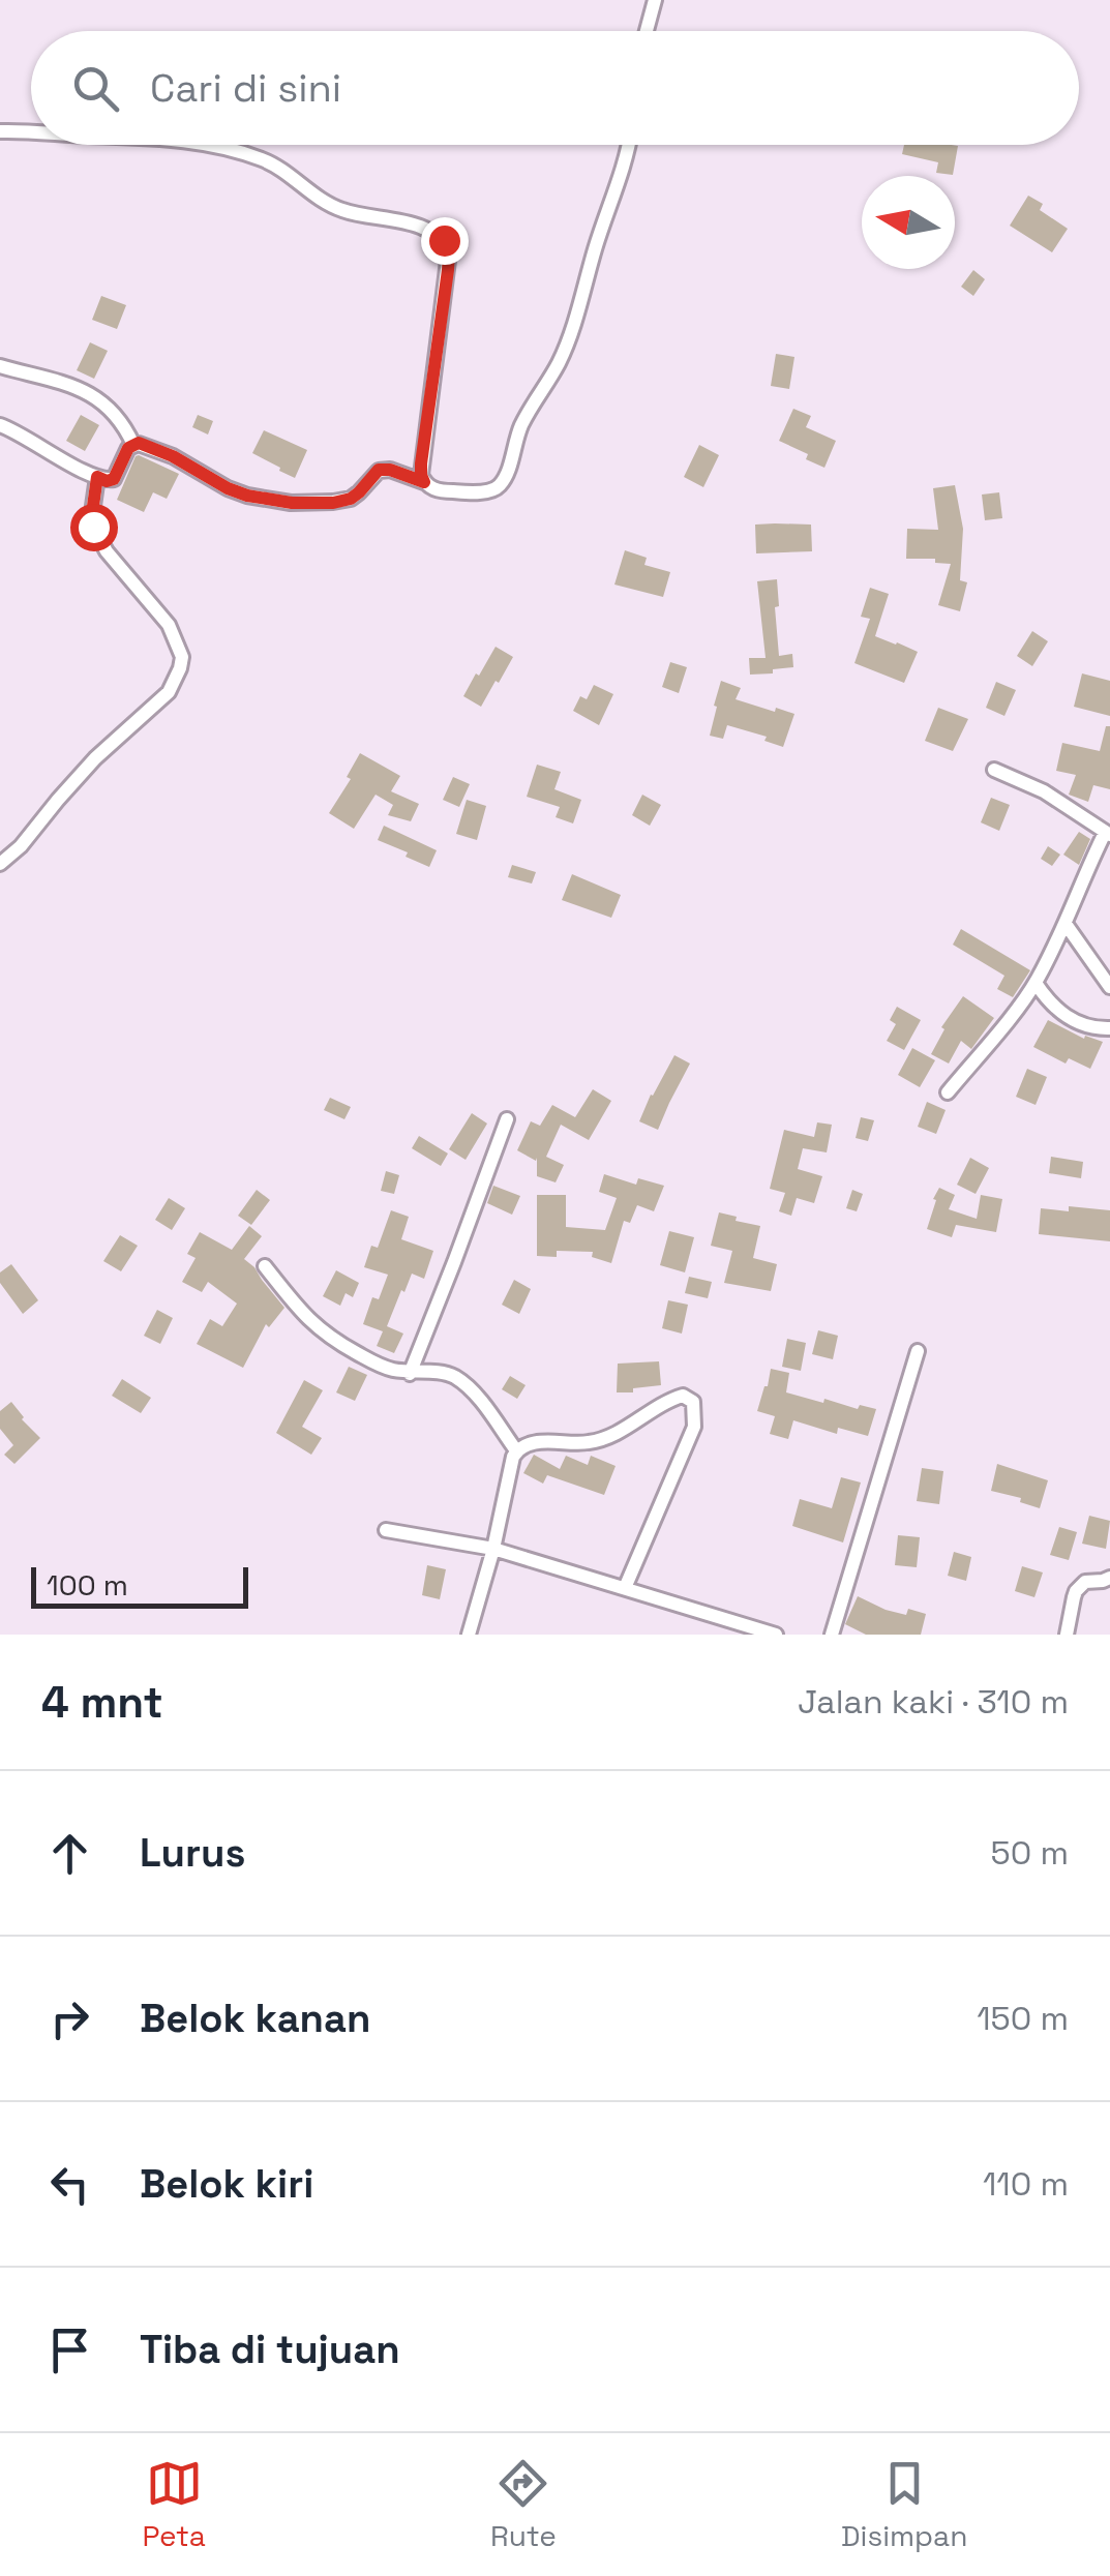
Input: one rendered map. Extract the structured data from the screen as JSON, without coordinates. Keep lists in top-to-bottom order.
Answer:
{
  "scale_bar": "100 m",
  "north": "left",
  "page": {
    "search": "Cari di sini",
    "scale": "100 m",
    "heading": ["4 mnt", "Jalan kaki · 310 m"],
    "list": [
      ["Lurus", "50 m"],
      ["Belok kanan", "150 m"],
      ["Belok kiri", "110 m"],
      "Tiba di tujuan"
    ],
    "nav": ["Peta", "Rute", "Disimpan"]
  }
}
